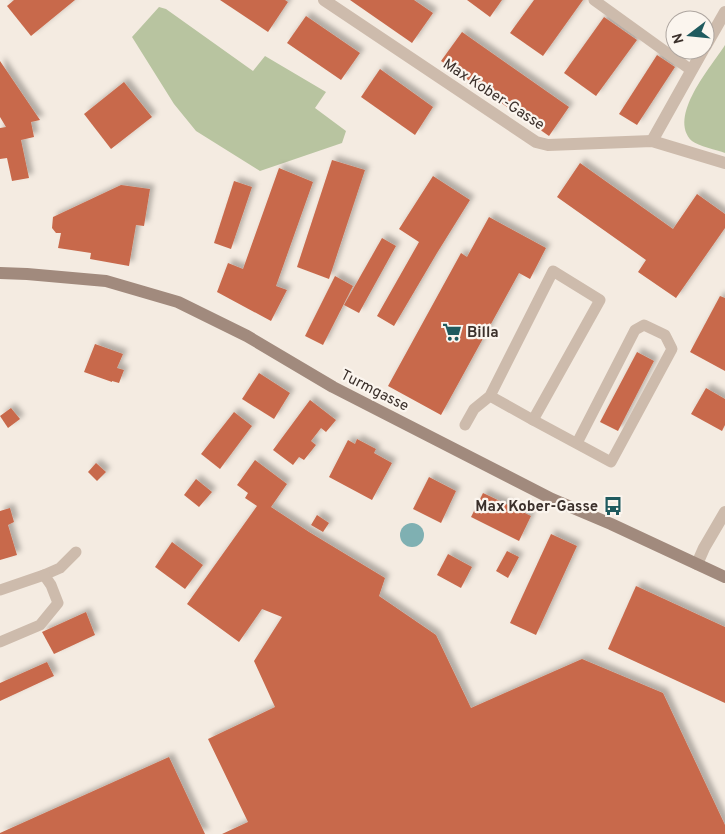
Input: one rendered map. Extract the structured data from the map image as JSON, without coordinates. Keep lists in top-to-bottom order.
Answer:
{
  "streets": {
    "main road": ["Turmgasse"],
    "street": ["Max Kober-Gasse"]
  },
  "places": {
    "supermarket": ["Billa"],
    "bus stop": ["Max Kober-Gasse"]
  },
  "north": "left"
}
